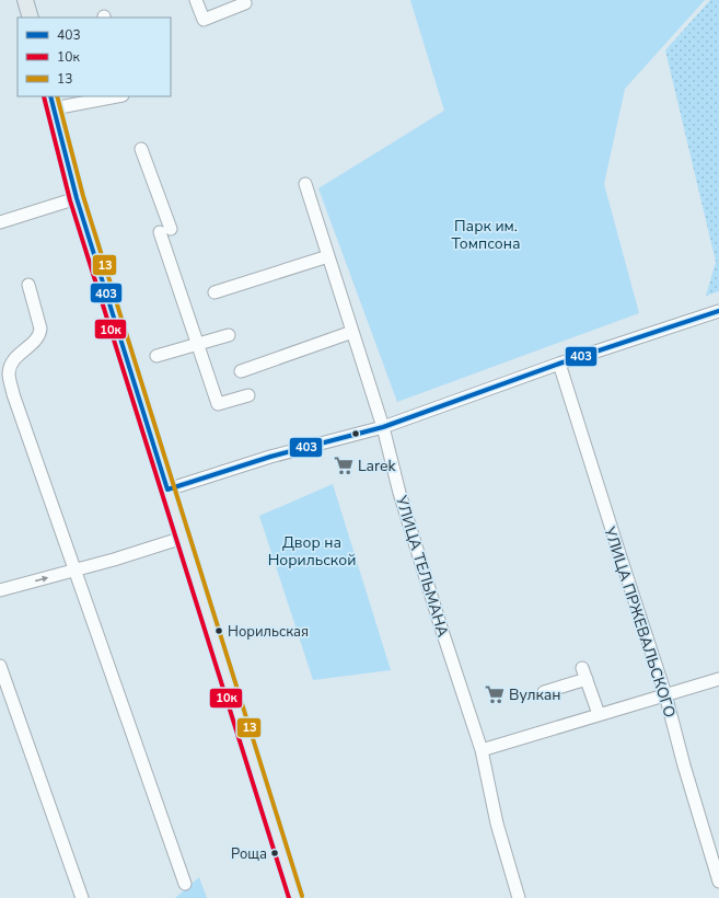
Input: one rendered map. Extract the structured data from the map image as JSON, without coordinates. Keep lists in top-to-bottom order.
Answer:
{
  "streets": {
    "street": ["УЛИЦА ТЕЛЬМАНА", "УЛИЦА ПРЖЕВАЛЬСКОГО"]
  },
  "parks": ["Парк им. Томпсона", "Двор на Норильской"],
  "places": {
    "supermarket": ["Larek", "Вулкан"],
    "other": ["Норильская", "Роща"]
  },
  "lines": ["transit line 403", "transit line 10к", "transit line 13"],
  "legend": ["403", "10к", "13"]
}
